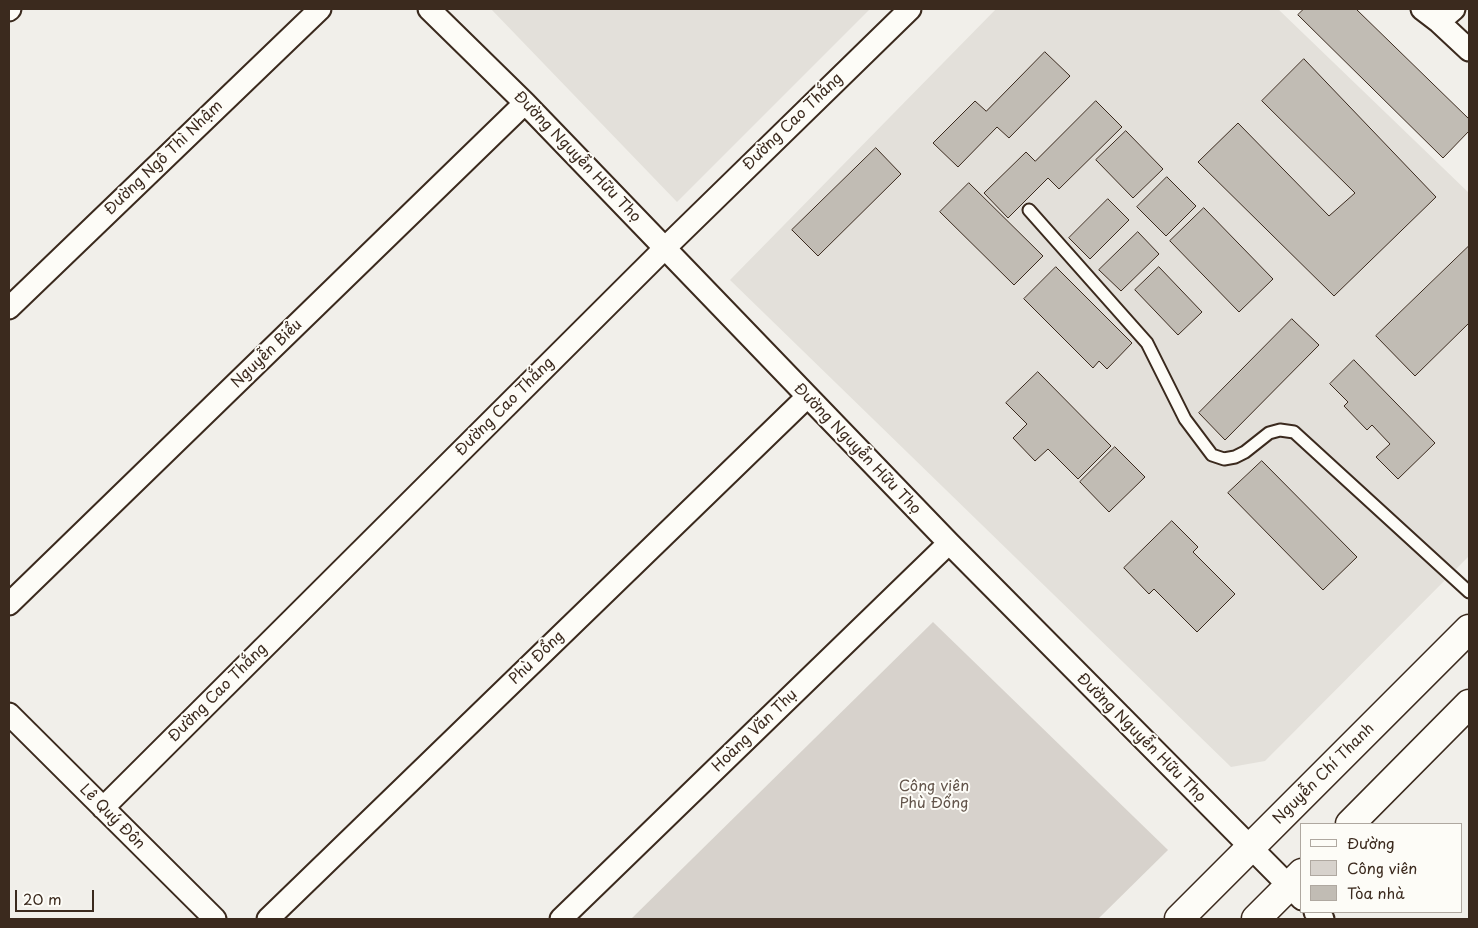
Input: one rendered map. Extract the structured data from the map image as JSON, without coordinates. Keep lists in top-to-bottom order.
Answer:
{
  "streets": {
    "main road": ["Nguyễn Chí Thanh"],
    "street": [
      "Đường Cao Thắng",
      "Đường Nguyễn Hữu Thọ",
      "Đường Ngô Thì Nhậm",
      "Nguyễn Biểu",
      "Phù Đổng",
      "Hoàng Văn Thụ",
      "Lê Quý Đôn"
    ]
  },
  "crossings": [
    ["Đường Cao Thắng", "Đường Nguyễn Hữu Thọ"],
    ["Đường Cao Thắng", "Lê Quý Đôn"],
    ["Đường Nguyễn Hữu Thọ", "Nguyễn Biểu"],
    ["Đường Nguyễn Hữu Thọ", "Phù Đổng"],
    ["Đường Nguyễn Hữu Thọ", "Hoàng Văn Thụ"],
    ["Đường Nguyễn Hữu Thọ", "Nguyễn Chí Thanh"]
  ],
  "parks": ["Công viên Phù Đổng"],
  "legend": ["Đường", "Công viên", "Tòa nhà"],
  "scale_bar": "20 m"
}
